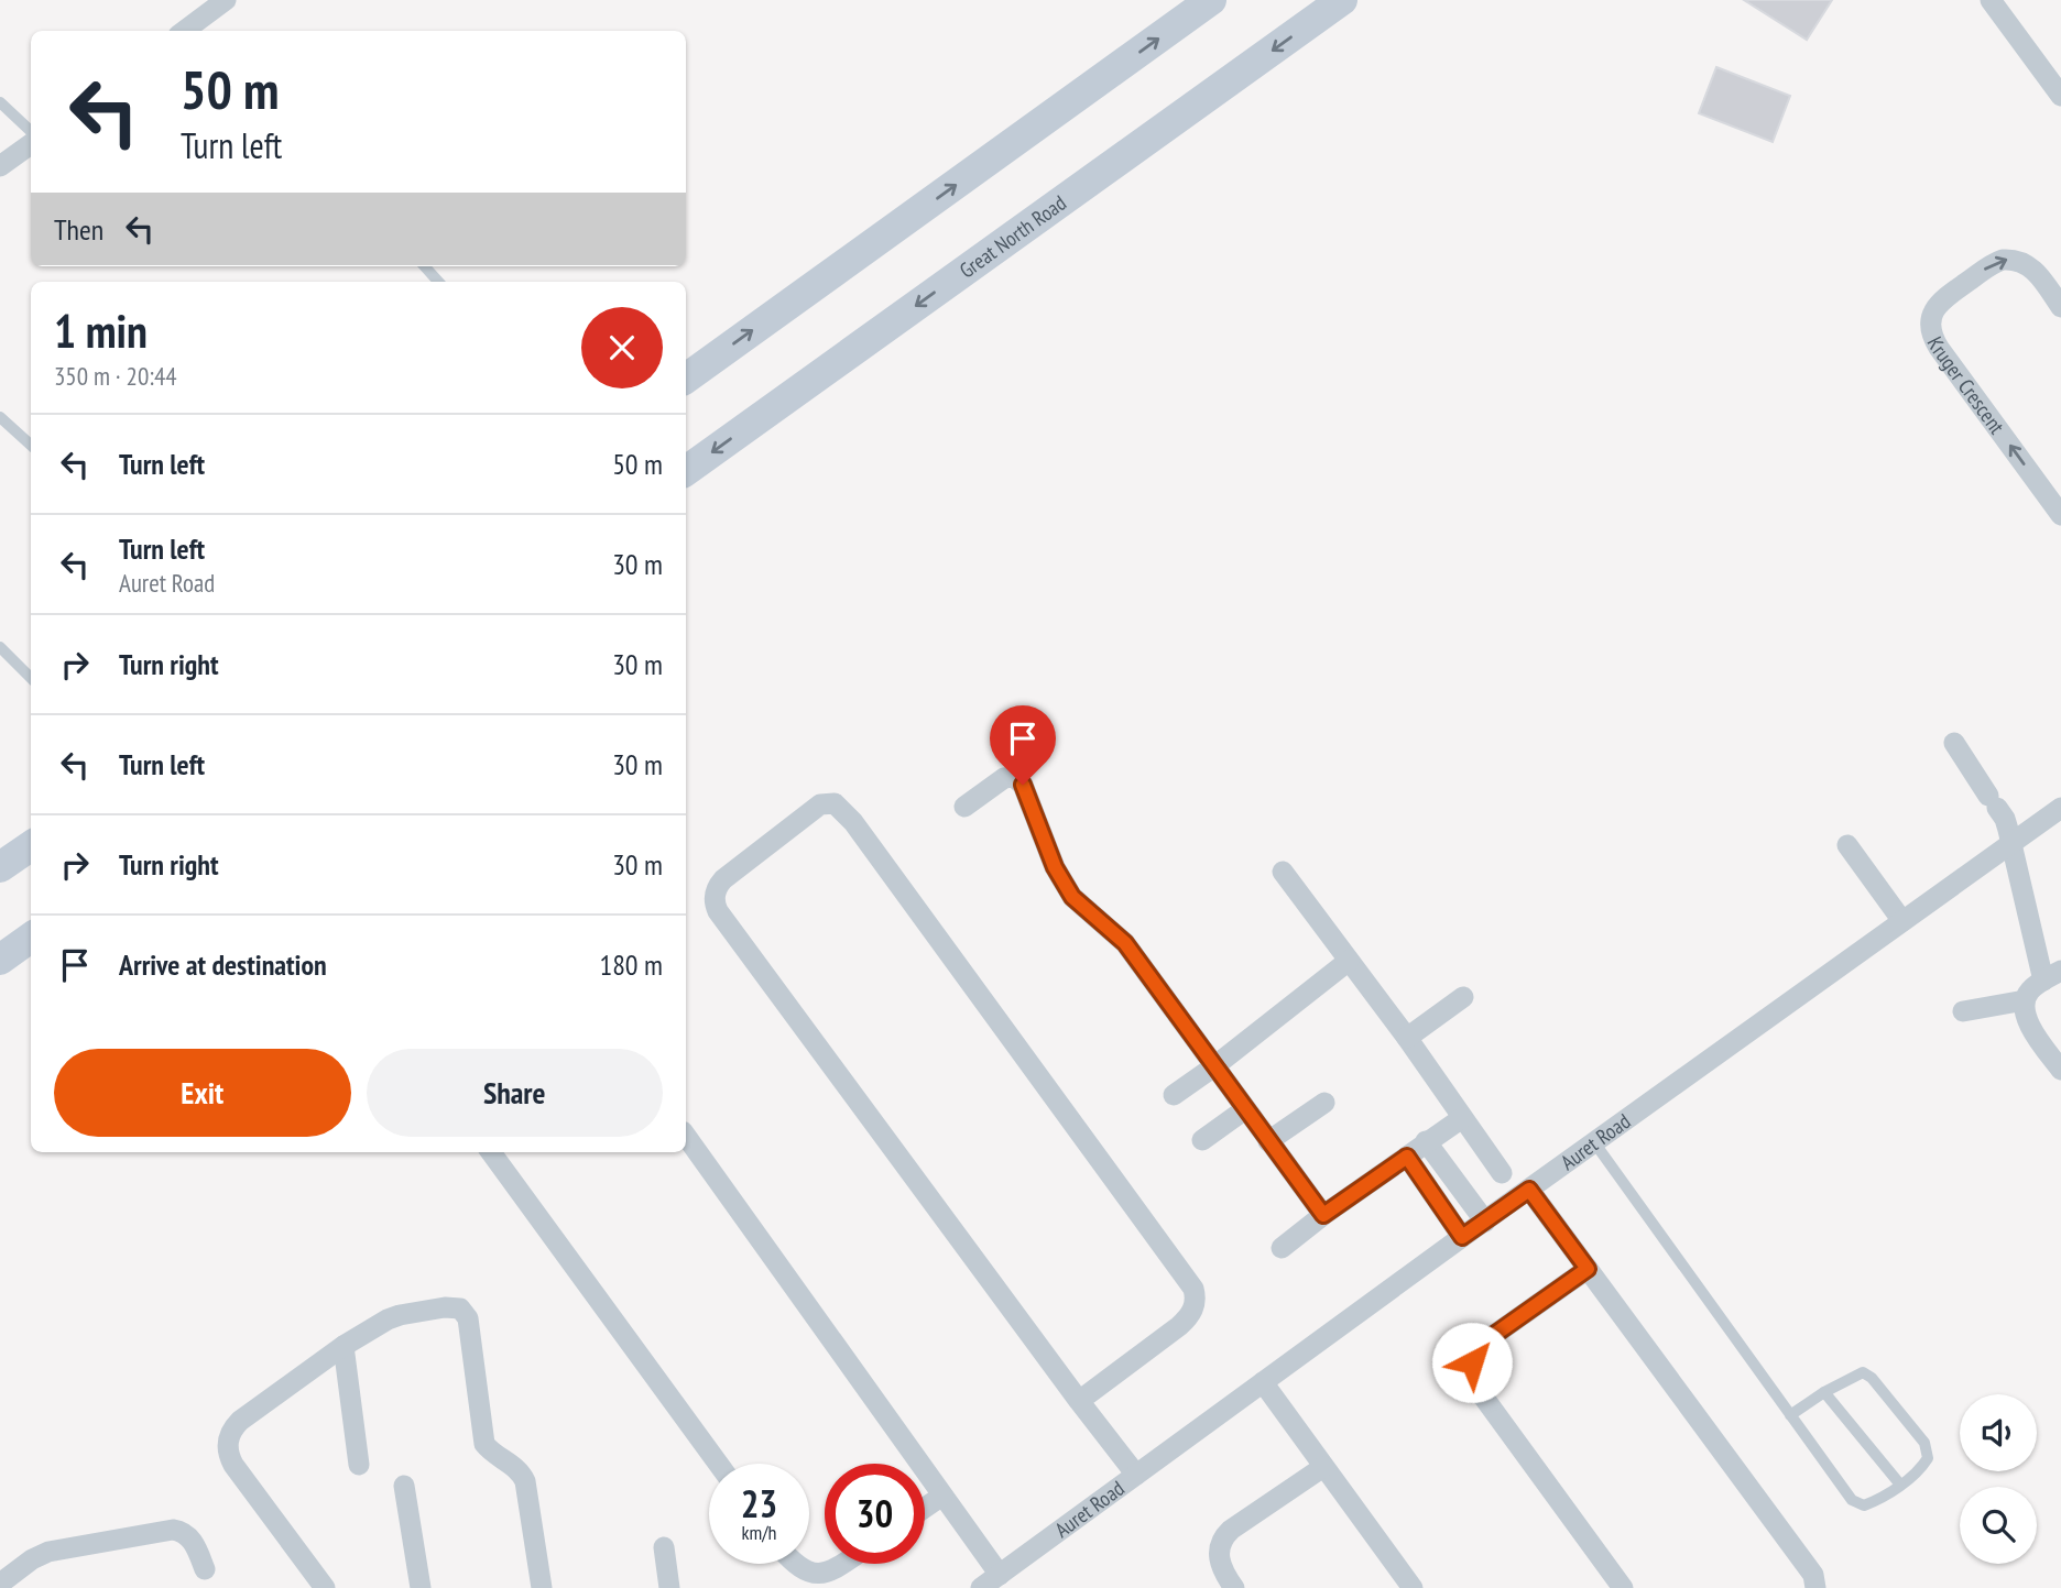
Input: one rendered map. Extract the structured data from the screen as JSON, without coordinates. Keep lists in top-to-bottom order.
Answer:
{
  "streets": {
    "main road": ["Great North Road"],
    "street": ["Kruger Crescent", "Auret Road"]
  },
  "page": {
    "turn": ["50 m", "Turn left"],
    "then": "Then",
    "heading": ["1 min", "350 m · 20:44"],
    "list": [
      {
        "name": "Turn left",
        "value": "50 m"
      },
      {
        "name": "Turn left",
        "note": "Auret Road",
        "value": "30 m"
      },
      {
        "name": "Turn right",
        "value": "30 m"
      },
      {
        "name": "Turn left",
        "value": "30 m"
      },
      {
        "name": "Turn right",
        "value": "30 m"
      },
      {
        "name": "Arrive at destination",
        "value": "180 m"
      }
    ],
    "buttons": ["Exit", "Share"],
    "speed": "23 km/h",
    "limit": "30"
  }
}
